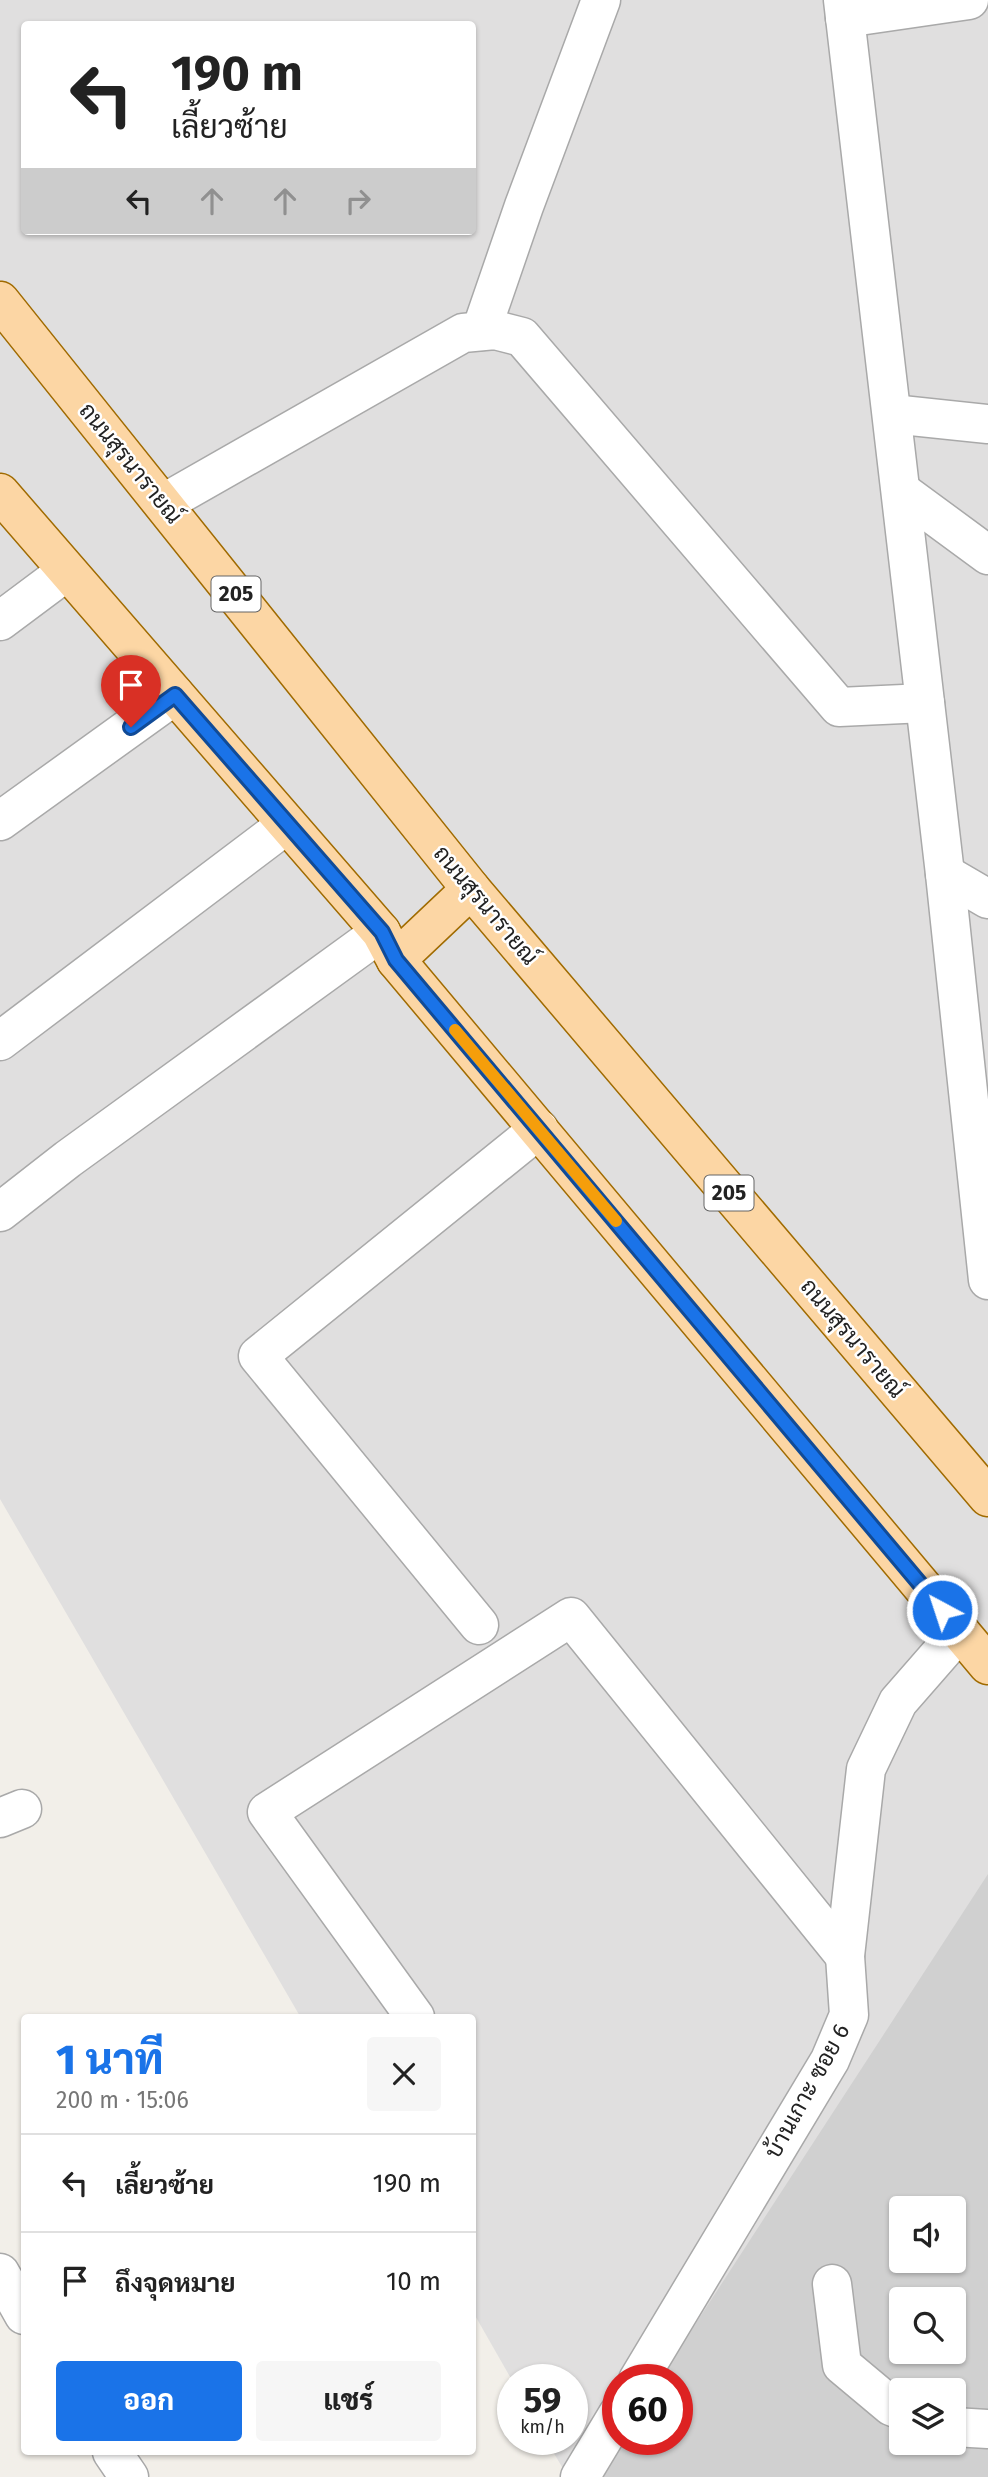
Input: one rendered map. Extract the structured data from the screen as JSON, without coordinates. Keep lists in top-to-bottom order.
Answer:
{
  "streets": {
    "main road": ["ถนนสุรนารายณ์", "205"],
    "street": ["บ้านเกาะ ซอย 6"]
  },
  "page": {
    "turn": ["190 m", "เลี้ยวซ้าย"],
    "heading": ["1 นาที", "200 m · 15:06"],
    "list": [
      {
        "name": "เลี้ยวซ้าย",
        "value": "190 m"
      },
      {
        "name": "ถึงจุดหมาย",
        "value": "10 m"
      }
    ],
    "buttons": ["ออก", "แชร์"],
    "speed": "59 km/h",
    "limit": "60"
  }
}
